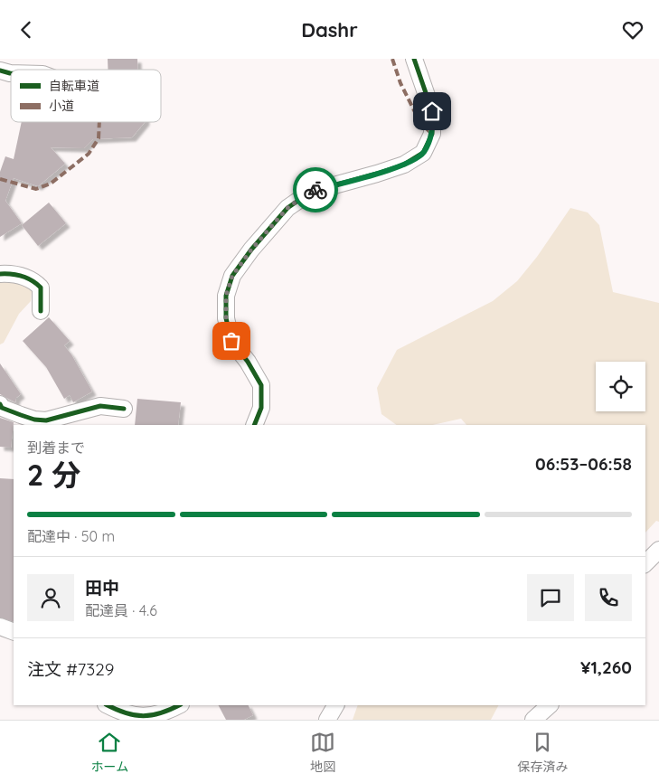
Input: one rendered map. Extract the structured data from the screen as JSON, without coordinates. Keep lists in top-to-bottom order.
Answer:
{
  "legend": ["自転車道", "小道"],
  "page": {
    "header": "Dashr",
    "heading": ["2 分", "到着まで", "06:53–06:58"],
    "panel": [
      "田中",
      "配達員 · 4.6",
      "注文 #7329",
      "¥1,260"
    ],
    "bar": "配達中 · 50 m",
    "tabs": ["ホーム", "地図", "保存済み"]
  }
}
